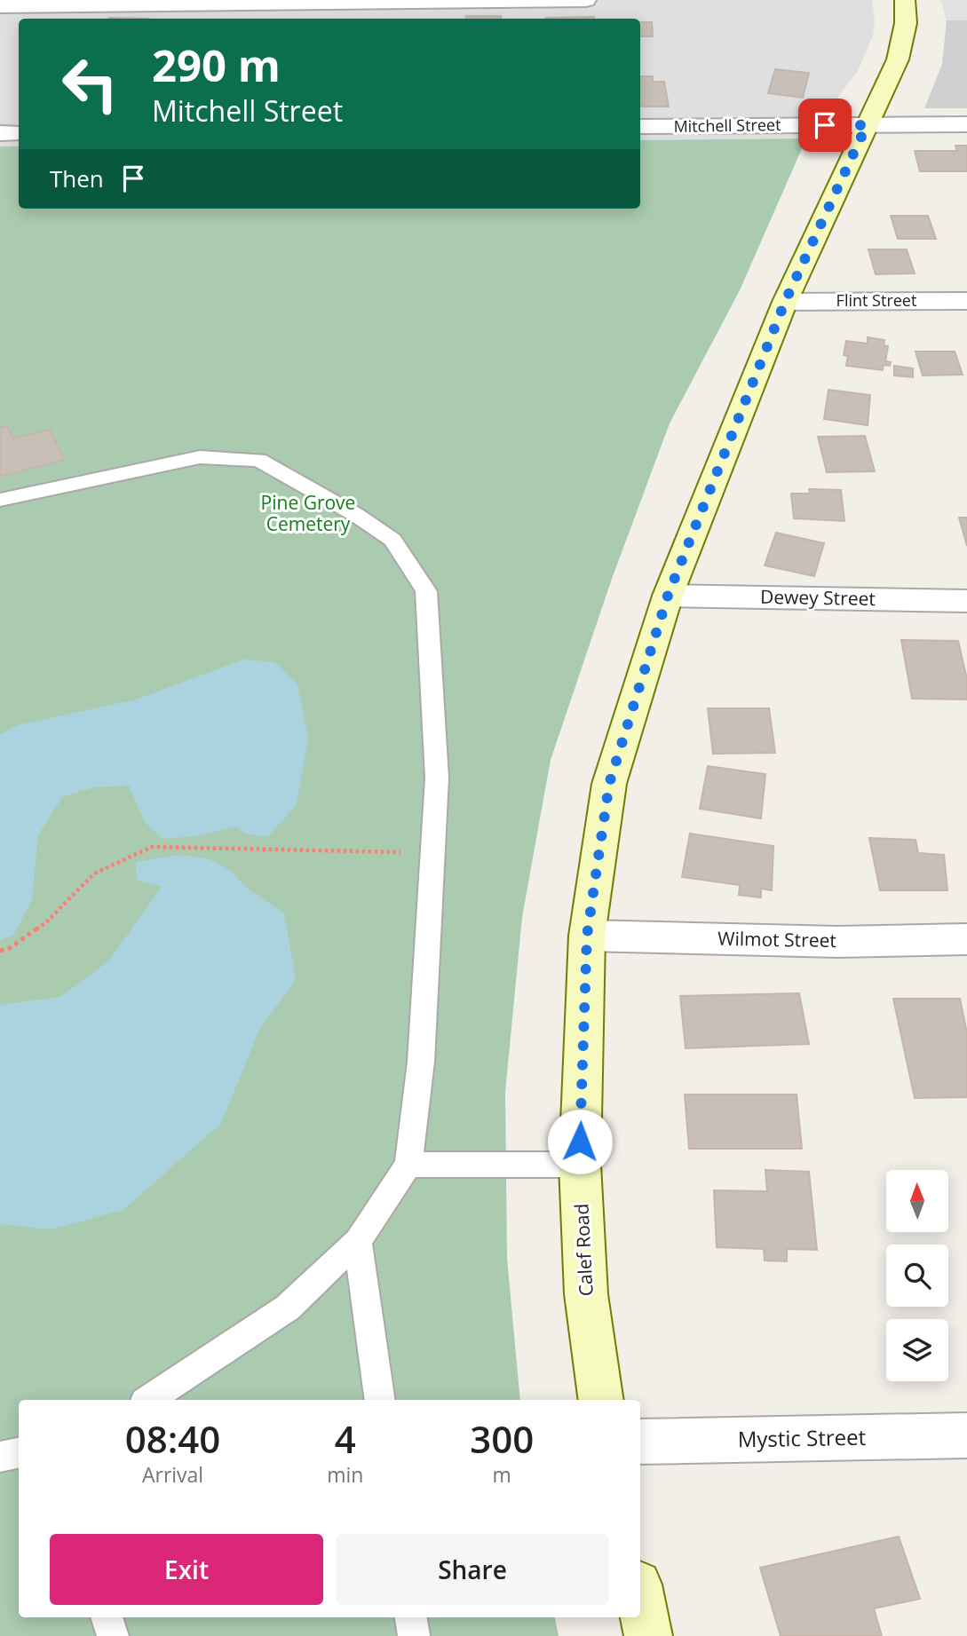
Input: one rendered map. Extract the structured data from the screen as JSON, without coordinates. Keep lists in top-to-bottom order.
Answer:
{
  "streets": {
    "main road": ["Calef Road"],
    "street": [
      "Mitchell Street",
      "Flint Street",
      "Dewey Street",
      "Wilmot Street",
      "Mystic Street"
    ]
  },
  "crossings": [
    ["Mitchell Street", "Calef Road"],
    ["Flint Street", "Calef Road"],
    ["Dewey Street", "Calef Road"],
    ["Wilmot Street", "Calef Road"]
  ],
  "parks": ["Pine Grove Cemetery"],
  "north": "top",
  "page": {
    "turn": ["290 m", "Mitchell Street"],
    "then": "Then",
    "eta": [
      "08:40",
      "Arrival",
      "4",
      "min",
      "300",
      "m"
    ],
    "buttons": ["Exit", "Share"]
  }
}
